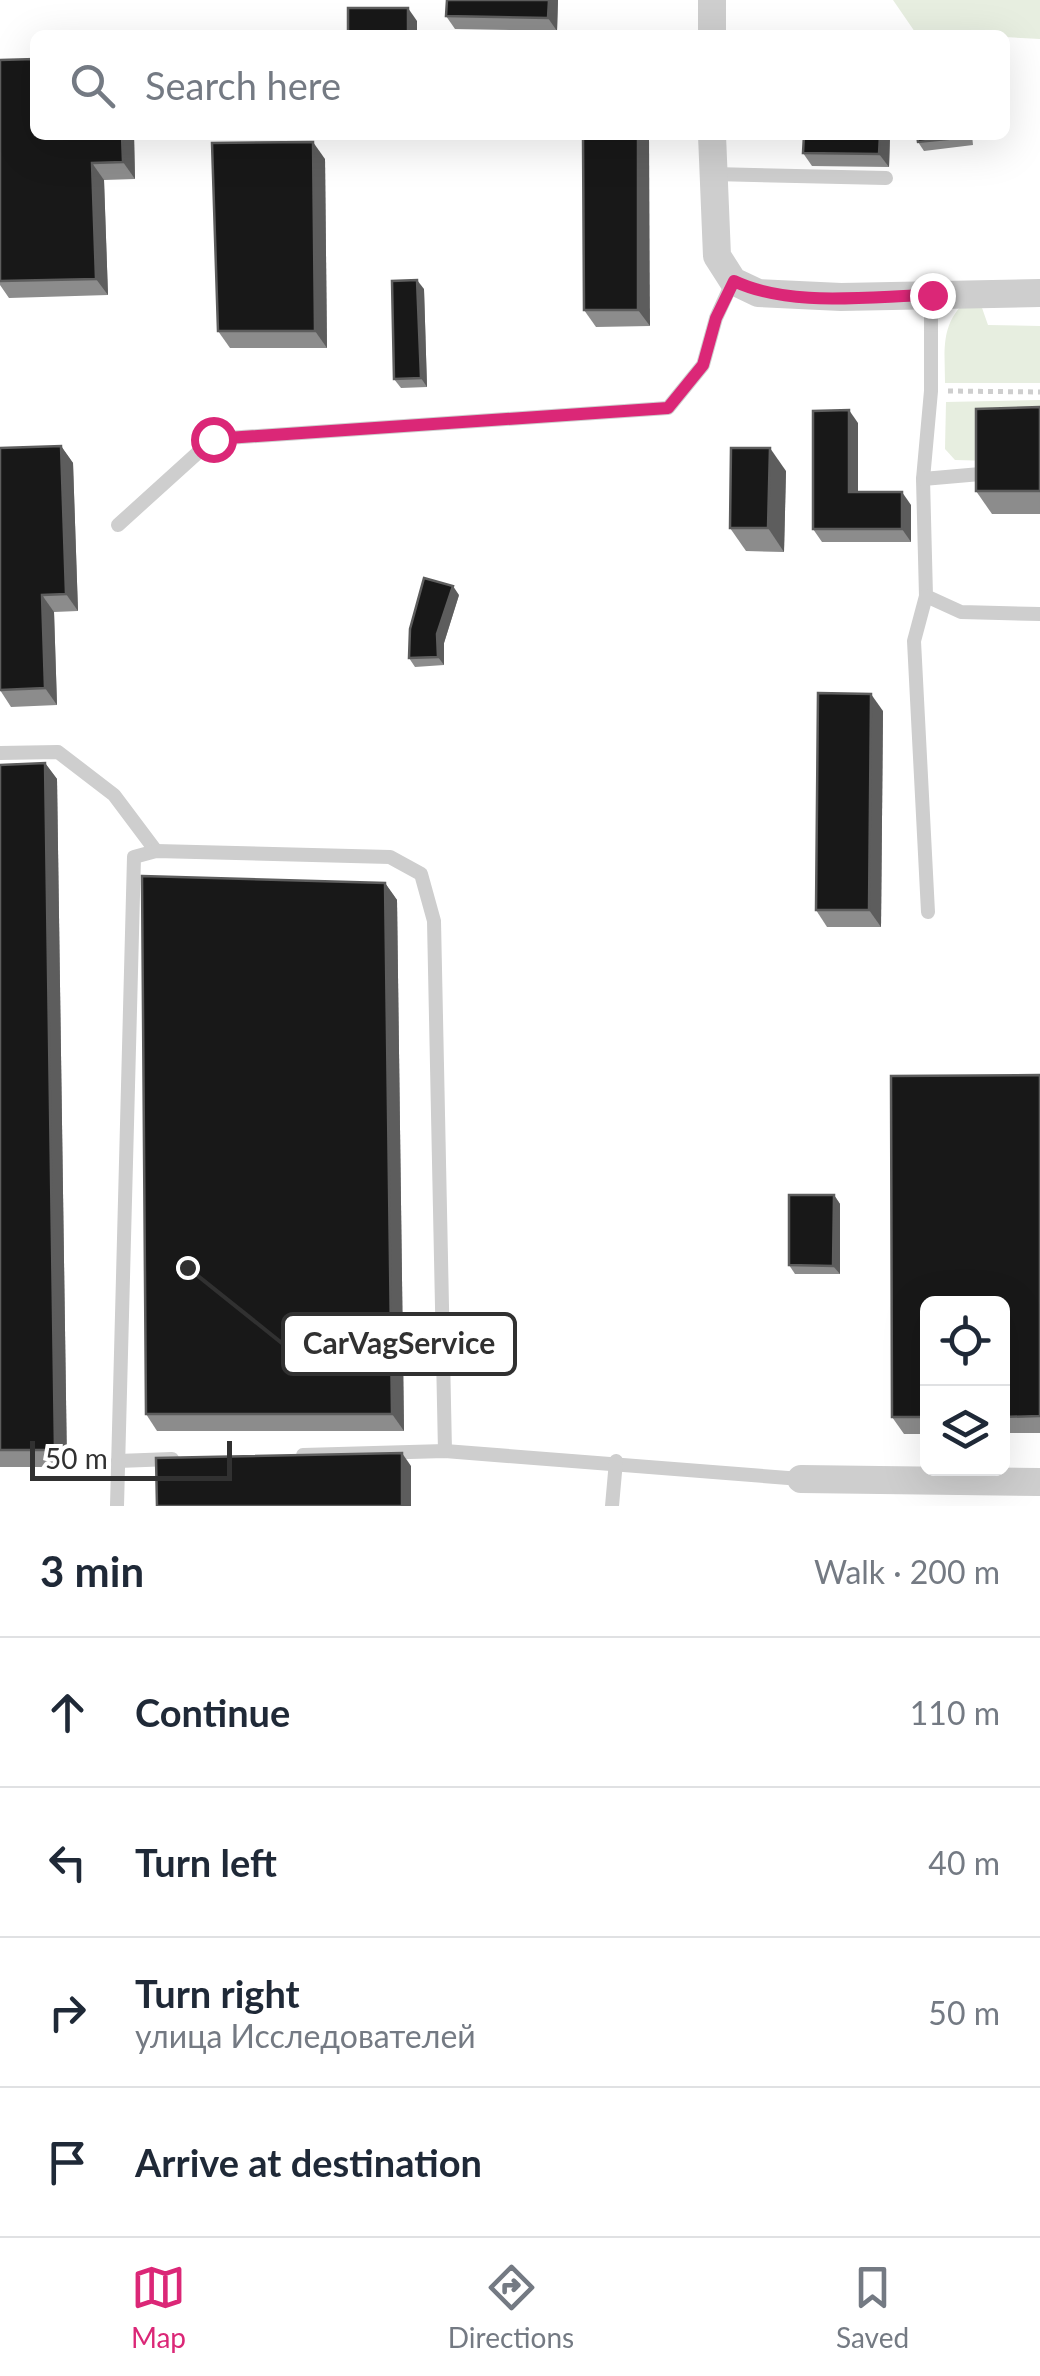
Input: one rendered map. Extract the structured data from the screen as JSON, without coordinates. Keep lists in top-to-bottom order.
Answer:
{
  "places": ["CarVagService"],
  "scale_bar": "50 m",
  "page": {
    "search": "Search here",
    "scale": "50 m",
    "heading": ["3 min", "Walk · 200 m"],
    "list": [
      ["Continue", "110 m"],
      ["Turn left", "40 m"],
      ["Turn right", "улица Исследователей", "50 m"],
      "Arrive at destination"
    ],
    "nav": ["Map", "Directions", "Saved"]
  }
}
